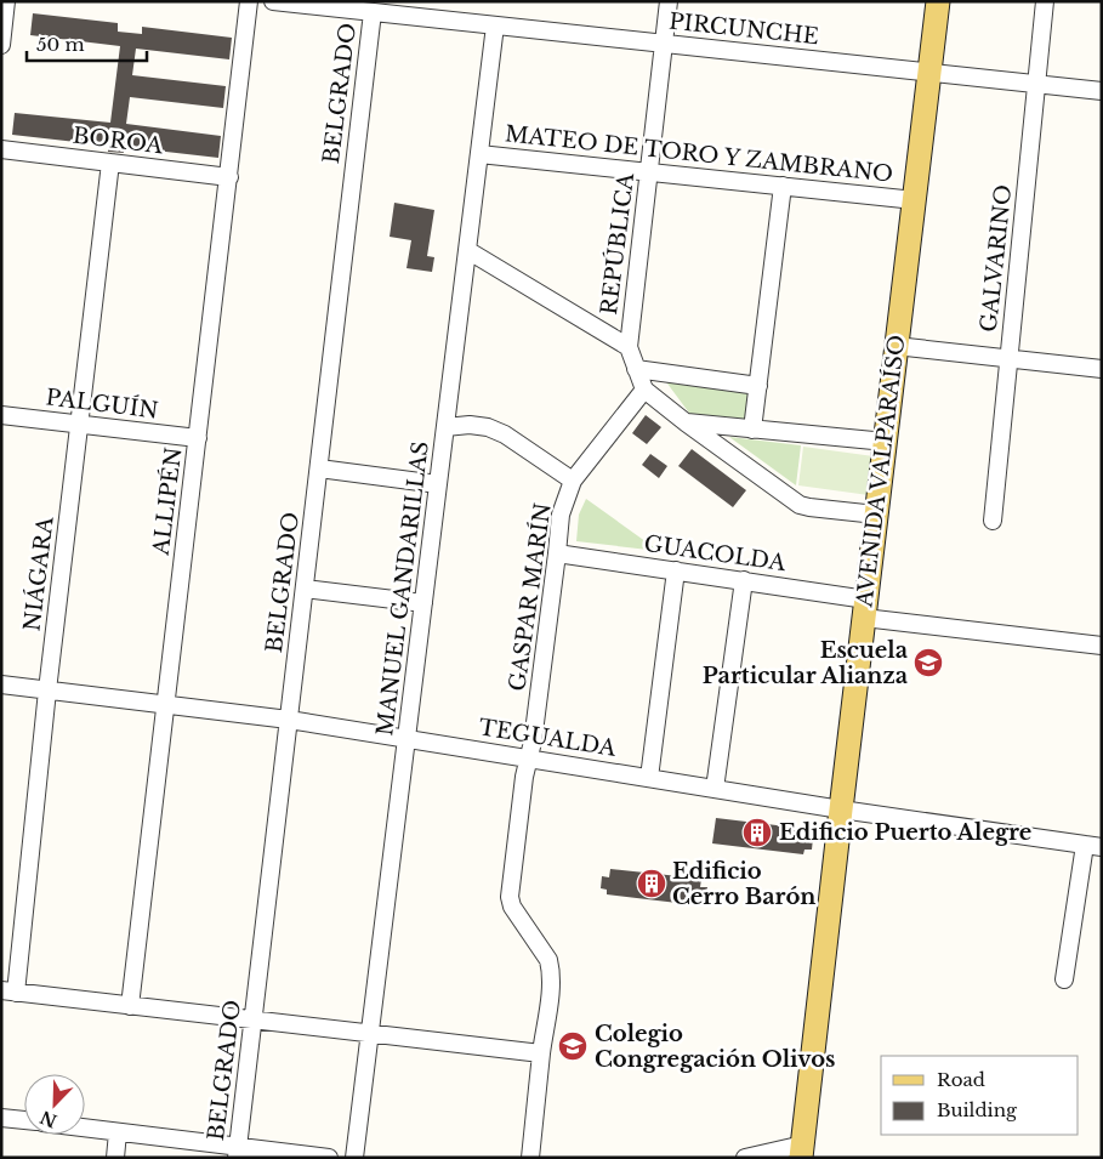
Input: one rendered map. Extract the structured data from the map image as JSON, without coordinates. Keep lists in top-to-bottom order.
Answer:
{
  "streets": {
    "main road": ["AVENIDA VALPARAÍSO"],
    "street": [
      "PIRCUNCHE",
      "BELGRADO",
      "BOROA",
      "MATEO DE TORO Y ZAMBRANO",
      "REPÚBLICA",
      "GALVARINO",
      "PALGUÍN",
      "ALLIPÉN",
      "GUACOLDA",
      "NIÁGARA",
      "MANUEL GANDARILLAS",
      "GASPAR MARÍN",
      "TEGUALDA"
    ]
  },
  "crossings": [
    ["PIRCUNCHE", "BELGRADO"],
    ["PIRCUNCHE", "REPÚBLICA"],
    ["PIRCUNCHE", "GALVARINO"],
    ["PIRCUNCHE", "AVENIDA VALPARAÍSO"],
    ["PIRCUNCHE", "MANUEL GANDARILLAS"],
    ["BELGRADO", "TEGUALDA"],
    ["BOROA", "ALLIPÉN"],
    ["BOROA", "NIÁGARA"],
    ["MATEO DE TORO Y ZAMBRANO", "REPÚBLICA"],
    ["MATEO DE TORO Y ZAMBRANO", "AVENIDA VALPARAÍSO"],
    ["MATEO DE TORO Y ZAMBRANO", "MANUEL GANDARILLAS"],
    ["PALGUÍN", "ALLIPÉN"],
    ["PALGUÍN", "NIÁGARA"],
    ["AVENIDA VALPARAÍSO", "GUACOLDA"],
    ["AVENIDA VALPARAÍSO", "TEGUALDA"],
    ["ALLIPÉN", "TEGUALDA"],
    ["GUACOLDA", "GASPAR MARÍN"],
    ["NIÁGARA", "TEGUALDA"],
    ["MANUEL GANDARILLAS", "TEGUALDA"],
    ["GASPAR MARÍN", "TEGUALDA"]
  ],
  "places": {
    "school or university": ["Escuela Particular Alianza", "Colegio Congregación Olivos"],
    "building": ["Edificio Puerto Alegre", "Edificio Cerro Barón"]
  },
  "legend": ["Road", "Building"],
  "scale_bar": "50 m",
  "north": "bottom left"
}
